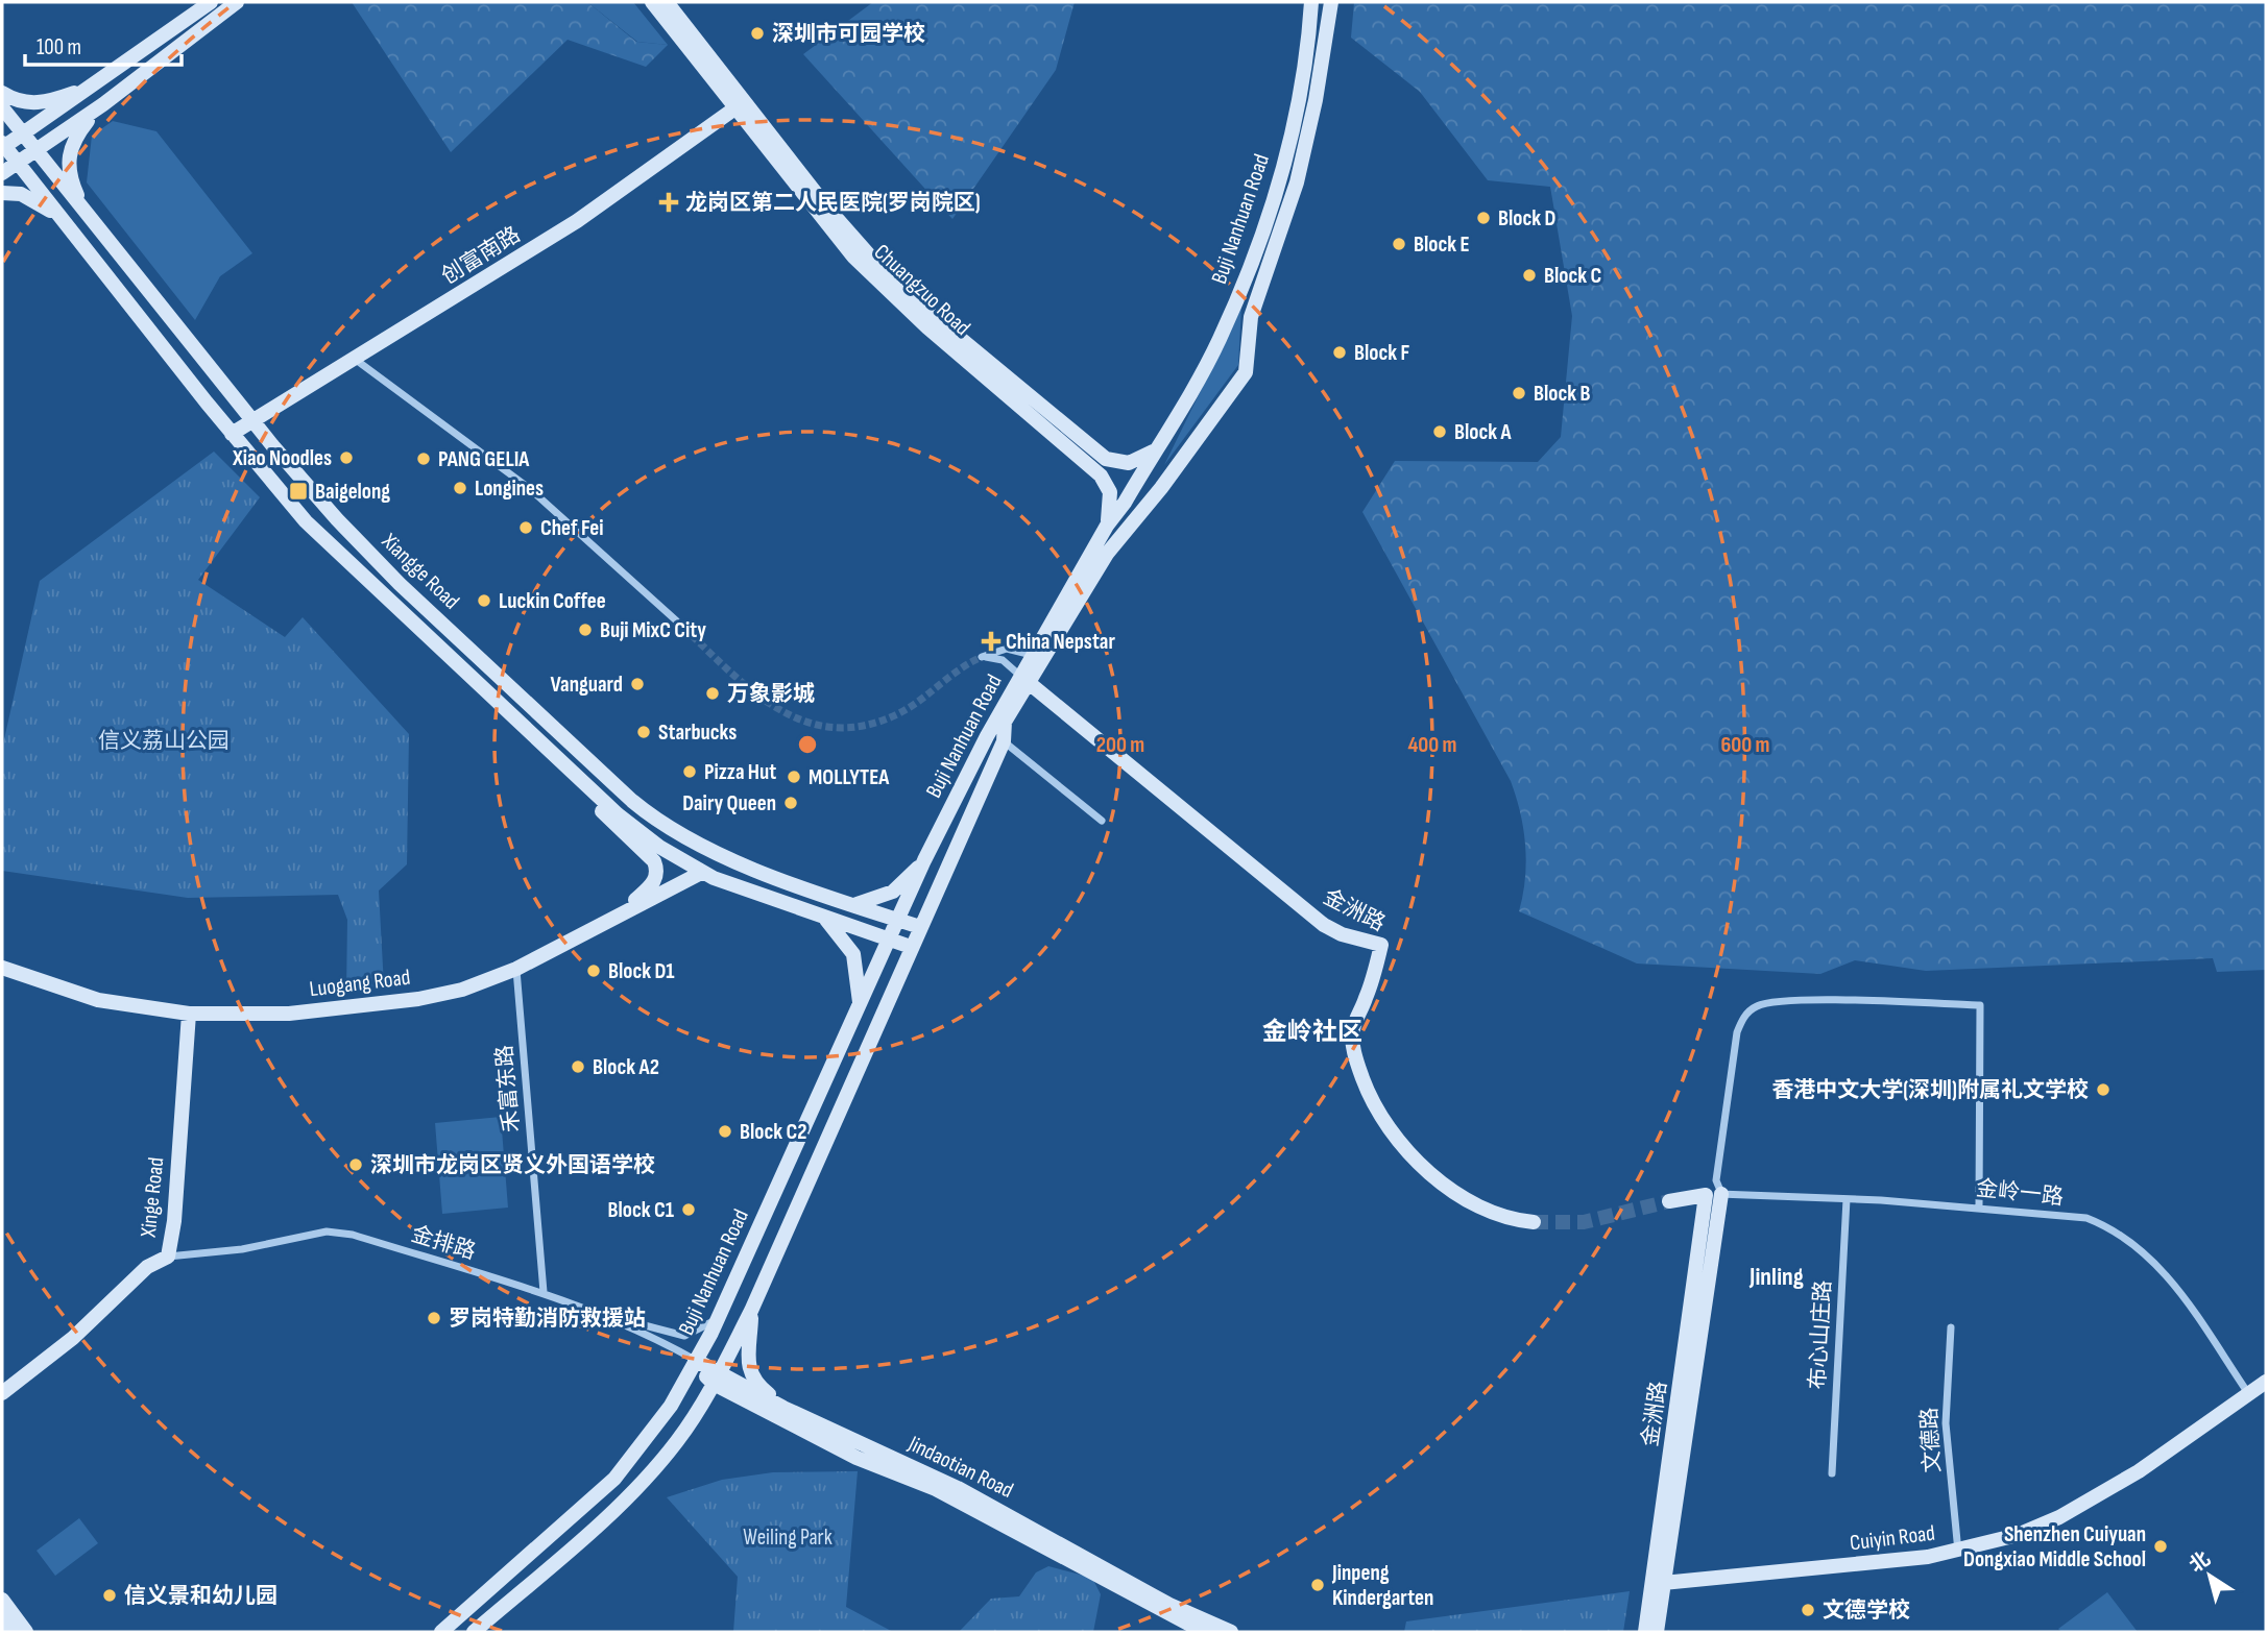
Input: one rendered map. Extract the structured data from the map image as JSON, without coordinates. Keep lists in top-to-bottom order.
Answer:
{
  "streets": {
    "street": [
      "Buji Nanhuan Road",
      "创富南路",
      "Chuangzuo Road",
      "Xiangge Road",
      "金洲路",
      "Luogang Road",
      "禾富东路",
      "金岭一路",
      "Xinge Road",
      "金排路",
      "布心山庄路",
      "文德路",
      "Jindaotian Road",
      "Cuiyin Road"
    ]
  },
  "crossings": [
    ["Buji Nanhuan Road", "Chuangzuo Road"],
    ["Buji Nanhuan Road", "Xiangge Road"],
    ["Buji Nanhuan Road", "金洲路"],
    ["Buji Nanhuan Road", "金排路"],
    ["Buji Nanhuan Road", "Jindaotian Road"],
    ["创富南路", "Chuangzuo Road"],
    ["创富南路", "Xiangge Road"],
    ["Xiangge Road", "Luogang Road"],
    ["金洲路", "金岭一路"],
    ["金洲路", "Cuiyin Road"],
    ["Luogang Road", "禾富东路"],
    ["Luogang Road", "Xinge Road"],
    ["禾富东路", "金排路"],
    ["金岭一路", "布心山庄路"],
    ["金岭一路", "Cuiyin Road"],
    ["Xinge Road", "金排路"],
    ["金排路", "Jindaotian Road"],
    ["文德路", "Cuiyin Road"]
  ],
  "districts": ["金岭社区", "Jinling"],
  "parks": ["信义荔山公园", "Weiling Park"],
  "places": {
    "other": [
      "深圳市可园学校",
      "Block D",
      "Block E",
      "Block C",
      "Block F",
      "Block B",
      "Block A",
      "Xiao Noodles",
      "PANG GELIA",
      "Longines",
      "Chef Fei",
      "Luckin Coffee",
      "Buji MixC City",
      "Vanguard",
      "万象影城",
      "Starbucks",
      "Pizza Hut",
      "MOLLYTEA",
      "Dairy Queen",
      "Block D1",
      "Block A2",
      "香港中文大学(深圳)附属礼文学校",
      "Block C2",
      "深圳市龙岗区贤义外国语学校",
      "Block C1",
      "罗岗特勤消防救援站",
      "Shenzhen Cuiyuan Dongxiao Middle School",
      "Jinpeng Kindergarten",
      "信义景和幼儿园",
      "文德学校"
    ],
    "health": ["龙岗区第二人民医院(罗岗院区)", "China Nepstar"],
    "transit": ["Baigelong"]
  },
  "scale_bar": "100 m",
  "north": "top left",
  "rings": ["200 m", "400 m", "600 m"]
}
